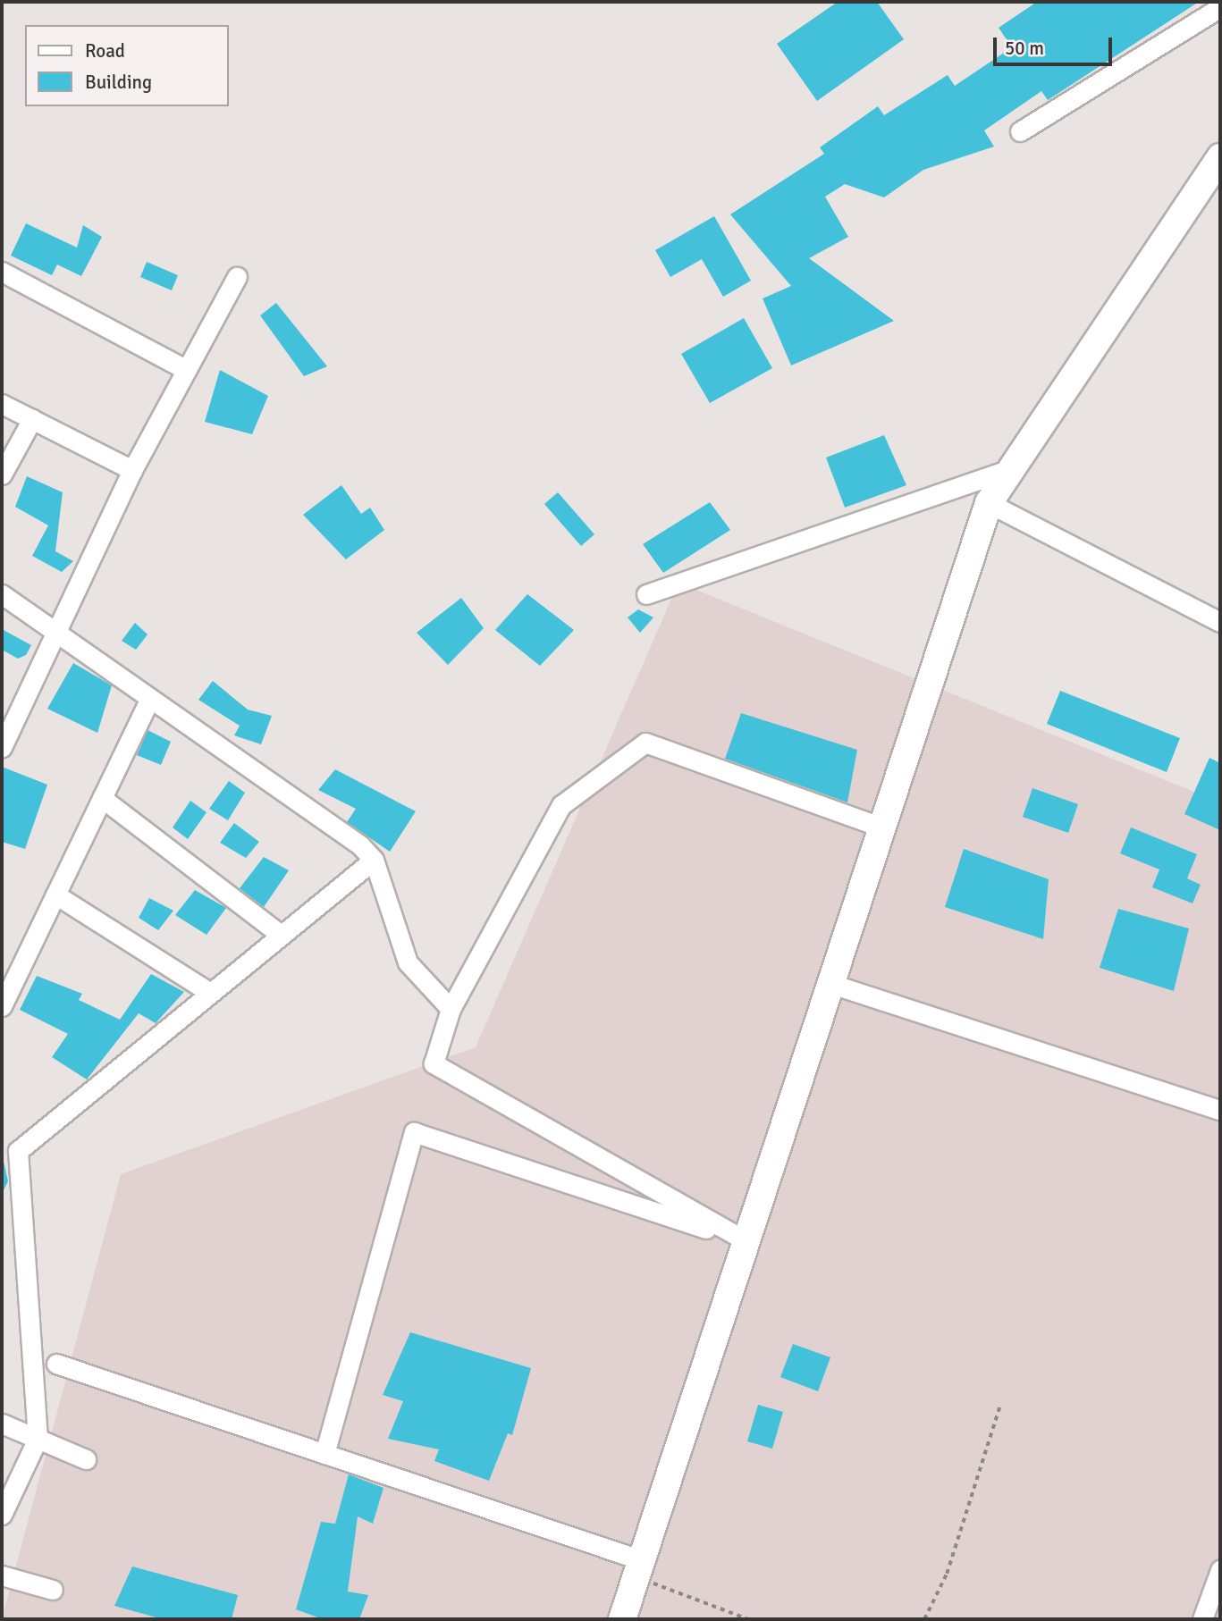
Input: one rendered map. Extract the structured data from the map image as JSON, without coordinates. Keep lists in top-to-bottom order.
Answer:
{
  "legend": ["Road", "Building"],
  "scale_bar": "50 m"
}
